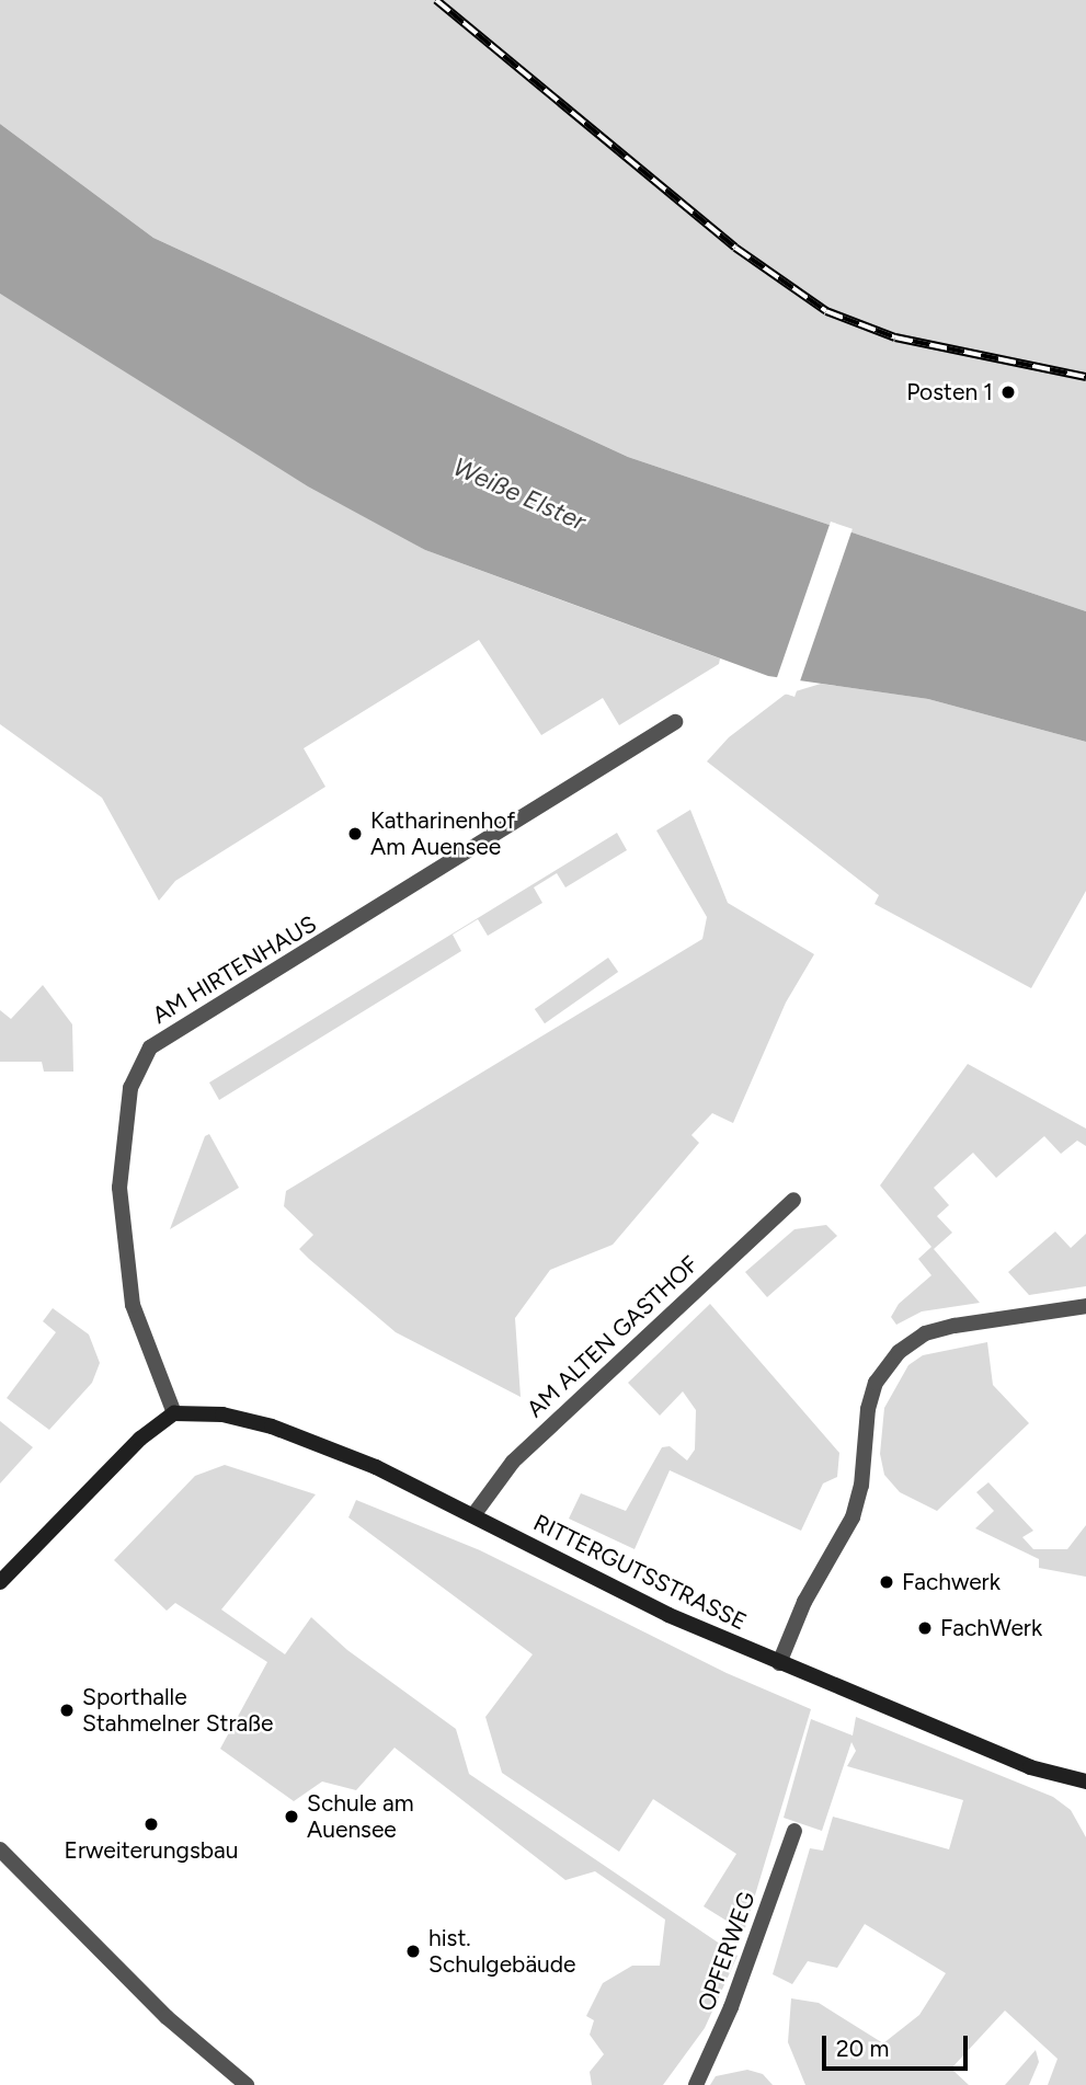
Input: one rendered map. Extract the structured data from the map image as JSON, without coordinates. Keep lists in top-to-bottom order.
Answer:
{
  "streets": {
    "main road": ["RITTERGUTSSTRASSE"],
    "street": ["AM HIRTENHAUS", "AM ALTEN GASTHOF", "OPFERWEG"]
  },
  "crossings": [
    ["AM HIRTENHAUS", "RITTERGUTSSTRASSE"],
    ["AM ALTEN GASTHOF", "RITTERGUTSSTRASSE"]
  ],
  "water": ["Weiße Elster"],
  "places": [
    "Posten 1",
    "Katharinenhof Am Auensee",
    "Fachwerk",
    "FachWerk",
    "Sporthalle Stahmelner Straße",
    "Schule am Auensee",
    "Erweiterungsbau",
    "hist. Schulgebäude"
  ],
  "scale_bar": "20 m"
}
